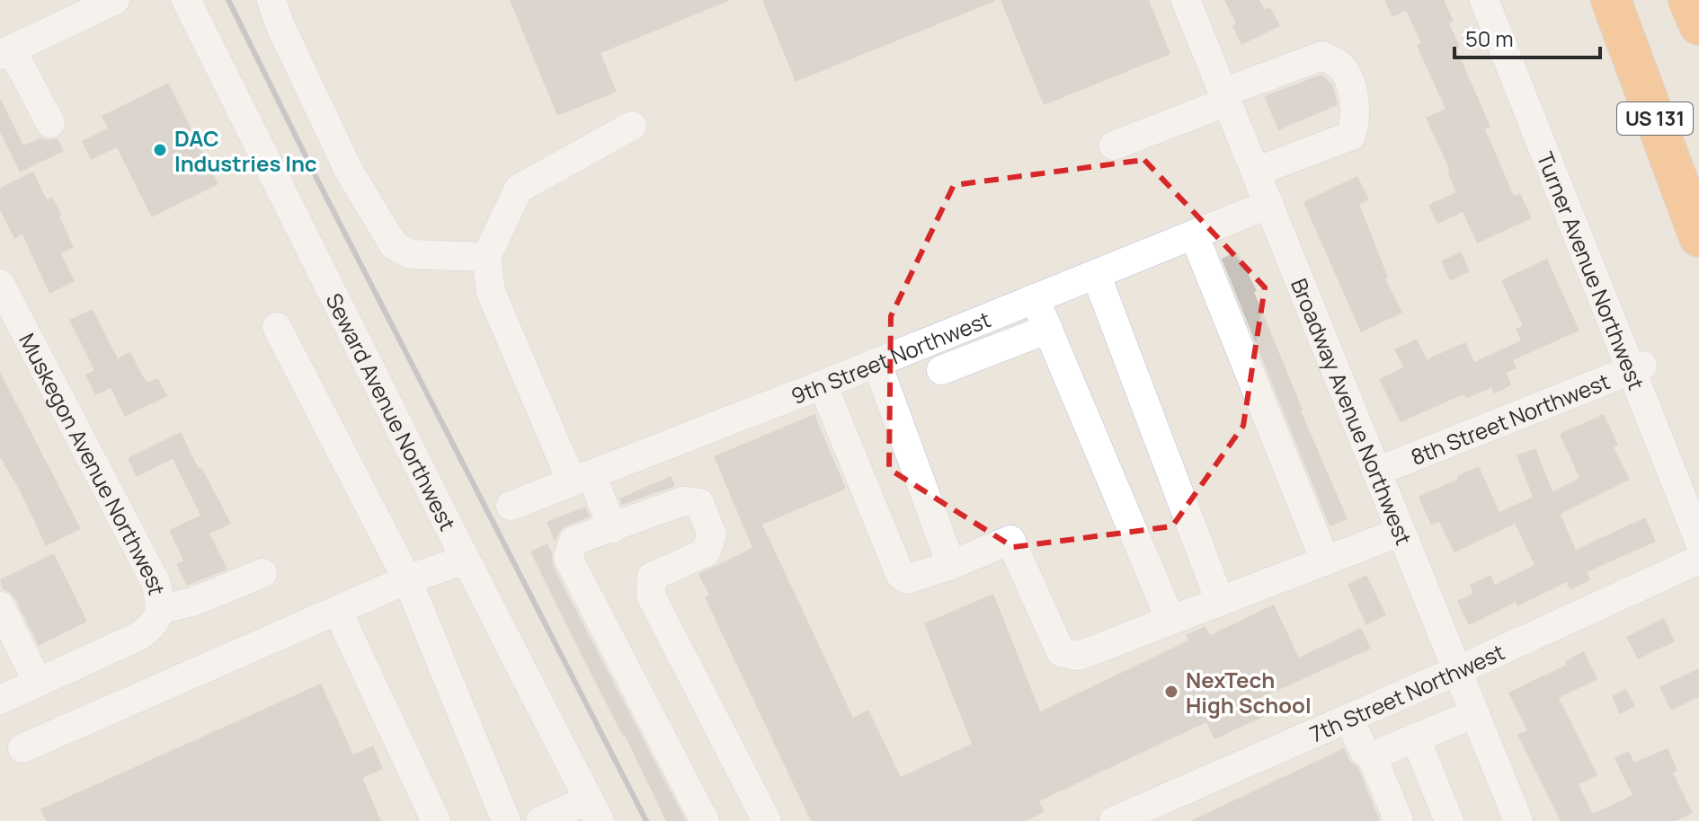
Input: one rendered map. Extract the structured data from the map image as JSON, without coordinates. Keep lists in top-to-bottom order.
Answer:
{
  "streets": {
    "highway": ["US 131"],
    "street": [
      "Turner Avenue Northwest",
      "9th Street Northwest",
      "Broadway Avenue Northwest",
      "Seward Avenue Northwest",
      "8th Street Northwest",
      "Muskegon Avenue Northwest",
      "7th Street Northwest"
    ]
  },
  "crossings": [
    ["Turner Avenue Northwest", "8th Street Northwest"],
    ["9th Street Northwest", "Broadway Avenue Northwest"],
    ["Broadway Avenue Northwest", "8th Street Northwest"],
    ["Broadway Avenue Northwest", "7th Street Northwest"]
  ],
  "places": ["DAC Industries Inc", "NexTech High School"],
  "scale_bar": "50 m"
}
